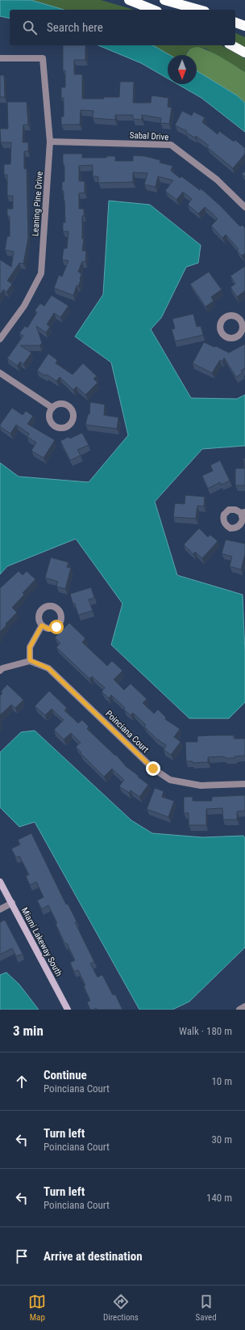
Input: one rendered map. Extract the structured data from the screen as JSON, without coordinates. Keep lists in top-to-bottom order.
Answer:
{
  "streets": {
    "street": [
      "Sabal Drive",
      "Leaning Pine Drive",
      "Poinciana Court",
      "Miami Lakeway South"
    ]
  },
  "crossings": [
    ["Sabal Drive", "Leaning Pine Drive"]
  ],
  "north": "bottom",
  "page": {
    "search": "Search here",
    "heading": ["3 min", "Walk · 180 m"],
    "list": [
      ["Continue", "Poinciana Court", "10 m"],
      ["Turn left", "Poinciana Court", "30 m"],
      ["Turn left", "Poinciana Court", "140 m"],
      "Arrive at destination"
    ],
    "nav": ["Map", "Directions", "Saved"]
  }
}
